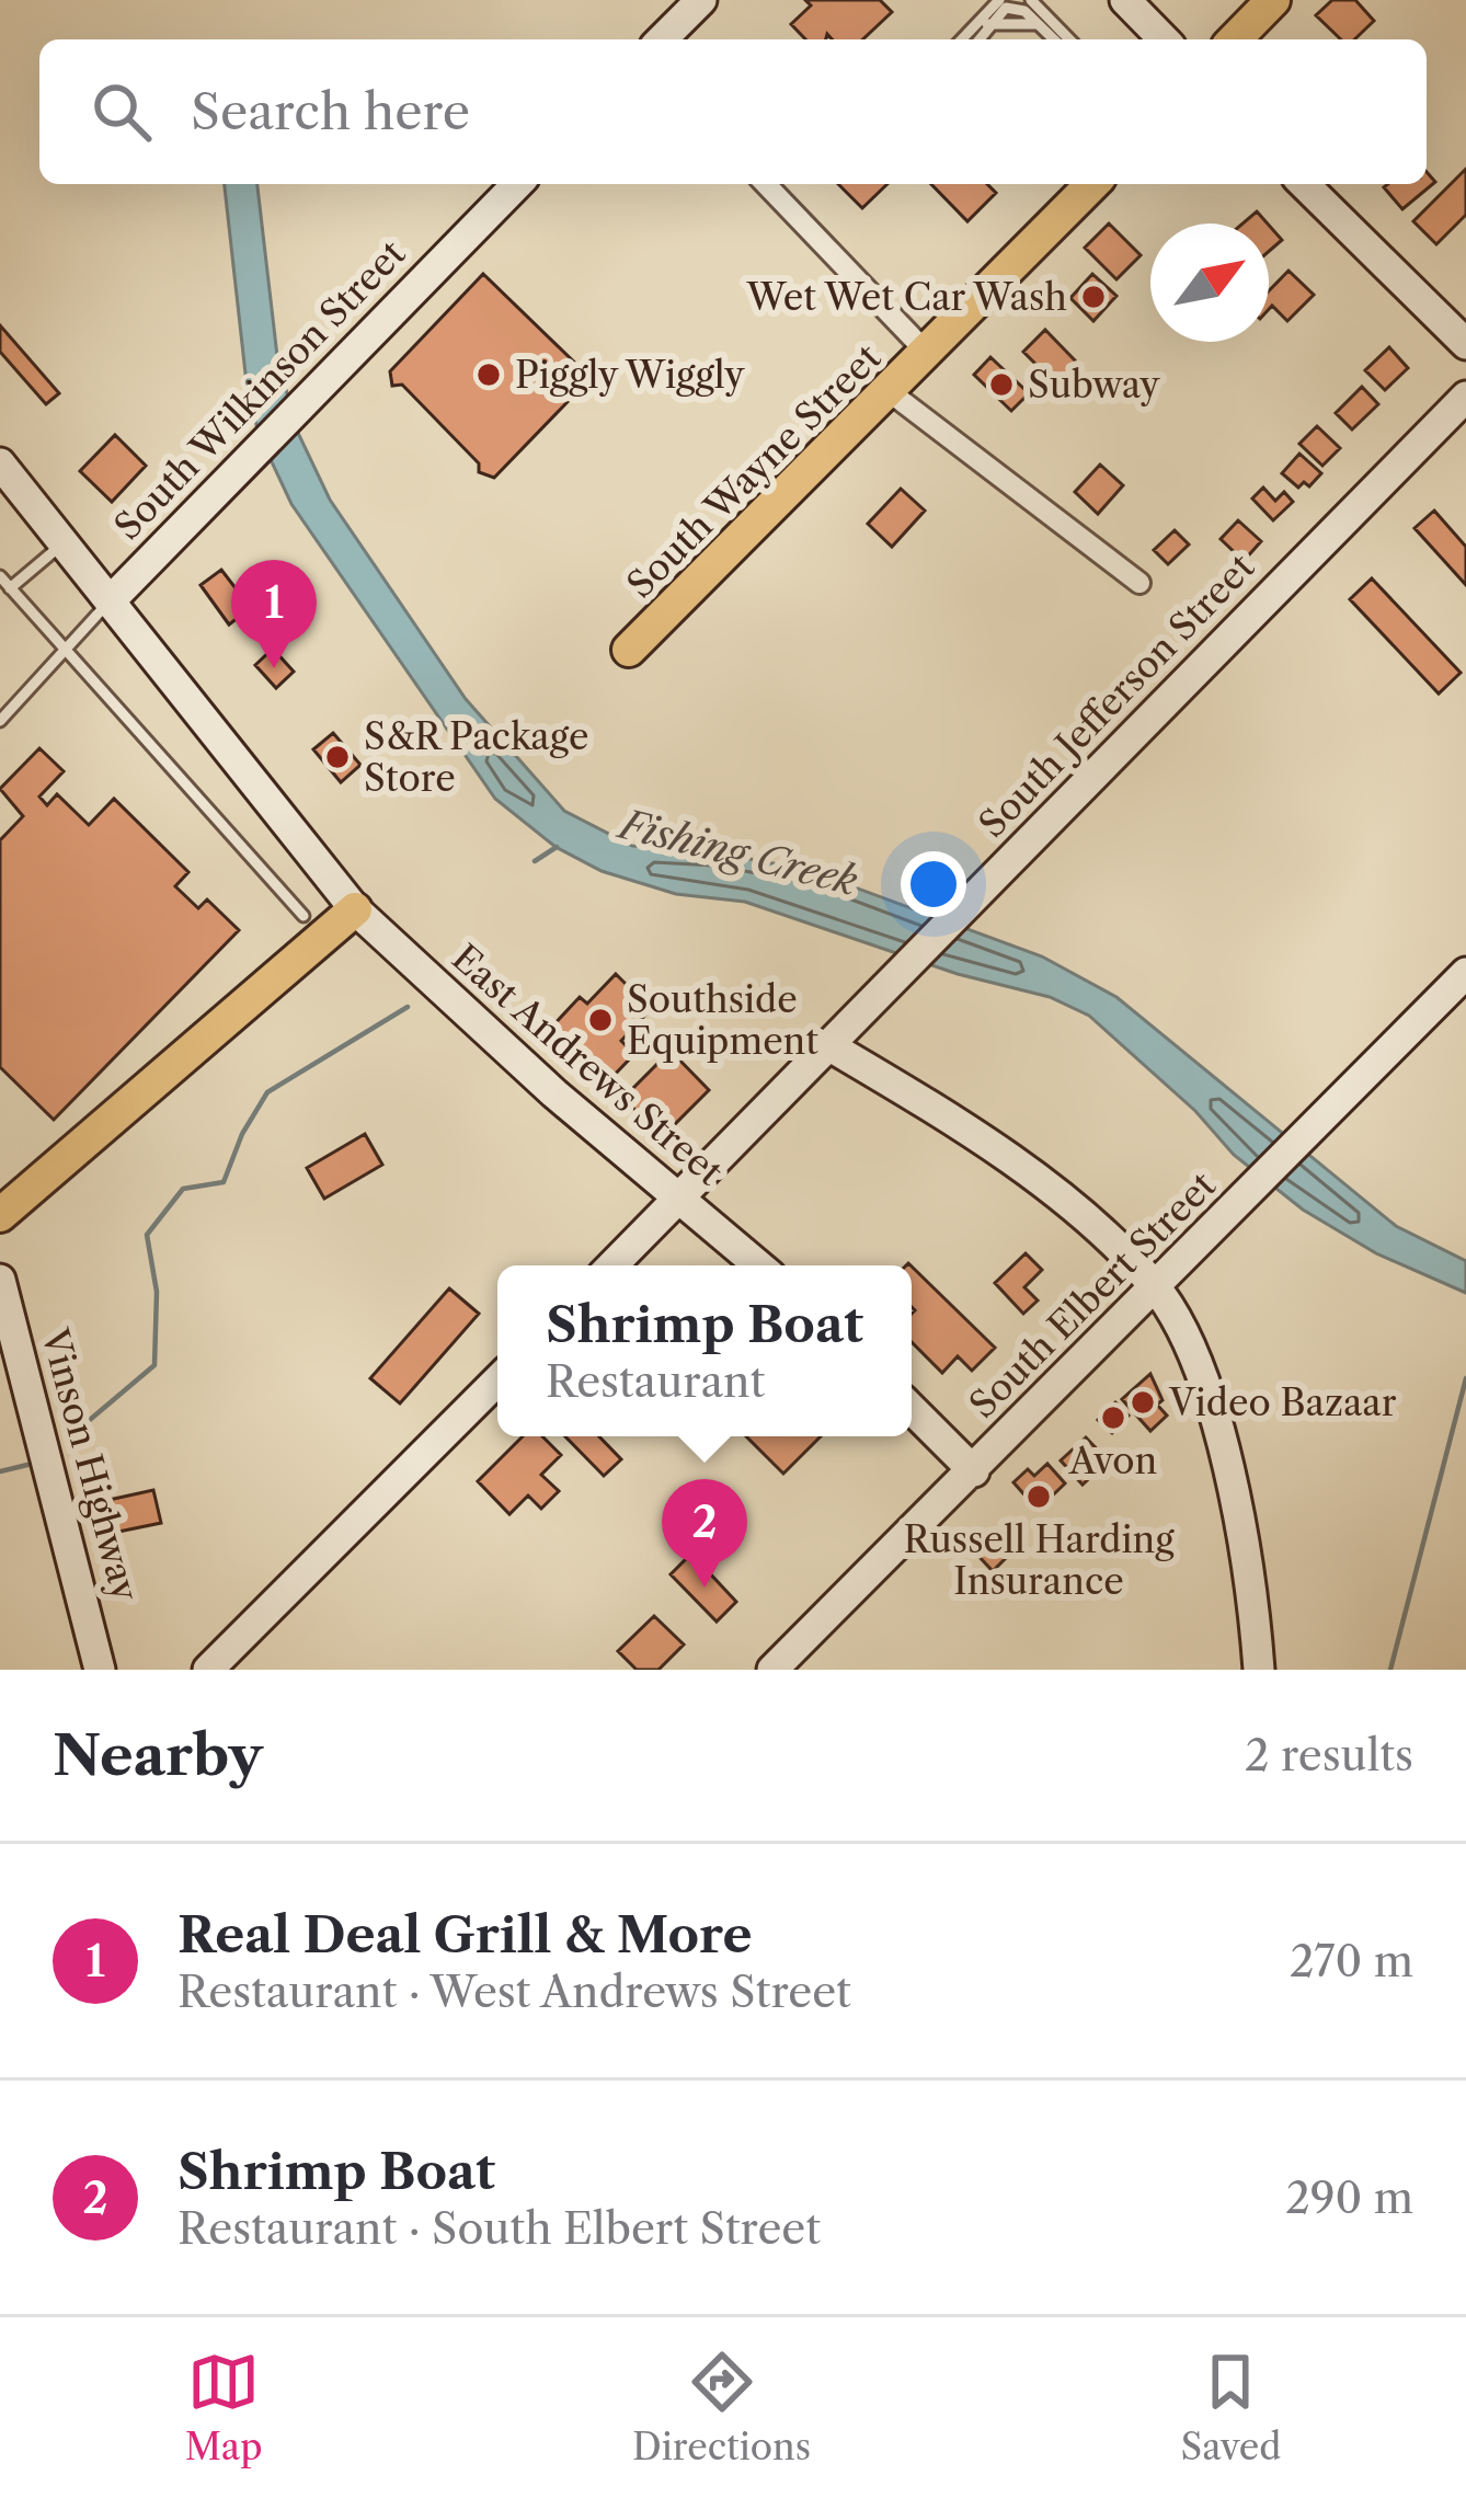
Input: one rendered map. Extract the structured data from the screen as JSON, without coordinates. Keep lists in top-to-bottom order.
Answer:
{
  "streets": {
    "main road": ["South Wayne Street"],
    "street": [
      "South Wilkinson Street",
      "South Jefferson Street",
      "East Andrews Street",
      "South Elbert Street",
      "Vinson Highway"
    ]
  },
  "crossings": [
    ["South Wilkinson Street", "East Andrews Street"],
    ["South Jefferson Street", "East Andrews Street"]
  ],
  "water": ["Fishing Creek"],
  "places": [
    "Wet Wet Car Wash",
    "Piggly Wiggly",
    "Subway",
    "S&R Package Store",
    "Southside Equipment",
    "Video Bazaar",
    "Avon",
    "Russell Harding Insurance"
  ],
  "north": "top right",
  "page": {
    "search": "Search here",
    "pins": ["1", "2"],
    "popup": ["Shrimp Boat", "Restaurant"],
    "heading": ["Nearby", "2 results"],
    "list": [
      {
        "mark": "1",
        "name": "Real Deal Grill & More",
        "note": "Restaurant · West Andrews Street",
        "value": "270 m"
      },
      {
        "mark": "2",
        "name": "Shrimp Boat",
        "note": "Restaurant · South Elbert Street",
        "value": "290 m"
      }
    ],
    "nav": ["Map", "Directions", "Saved"]
  }
}
